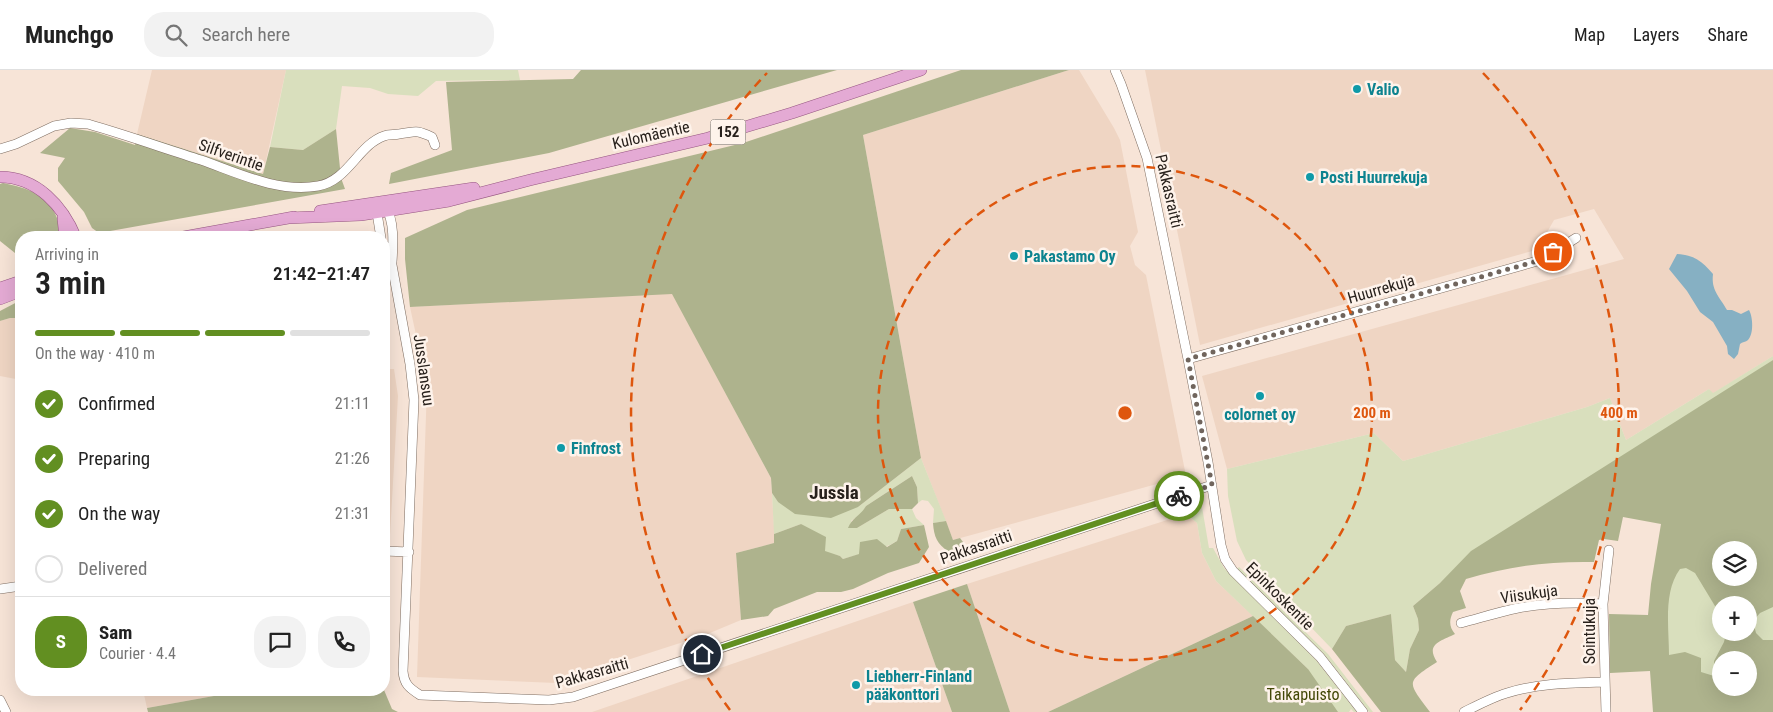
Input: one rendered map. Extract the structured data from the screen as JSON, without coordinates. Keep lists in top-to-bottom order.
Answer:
{
  "streets": {
    "main road": ["152", "Kulomäentie"],
    "street": [
      "Silfverintie",
      "Pakkasraitti",
      "Huurrekuja",
      "Jusslansuu",
      "Viisukuja",
      "Epinkoskentie",
      "Sointukuja"
    ]
  },
  "crossings": [
    ["Kulomäentie", "Jusslansuu"],
    ["Pakkasraitti", "Huurrekuja"],
    ["Pakkasraitti", "Jusslansuu"],
    ["Pakkasraitti", "Epinkoskentie"],
    ["Viisukuja", "Sointukuja"]
  ],
  "districts": ["Jussla"],
  "parks": ["Taikapuisto"],
  "places": [
    "Valio",
    "Posti Huurrekuja",
    "Pakastamo Oy",
    "colornet oy",
    "Finfrost",
    "Liebherr-Finland pääkonttori"
  ],
  "page": {
    "header": "Munchgo",
    "search": "Search here",
    "nav": ["Map", "Layers", "Share"],
    "heading": ["3 min", "Arriving in", "21:42–21:47"],
    "panel": ["Sam", "Courier · 4.4"],
    "bar": "On the way · 410 m",
    "list": [
      ["Confirmed", "21:11"],
      ["Preparing", "21:26"],
      ["On the way", "21:31"],
      "Delivered"
    ],
    "map_buttons": ["+", "−"],
    "round": "S"
  },
  "rings": ["200 m", "400 m"]
}
